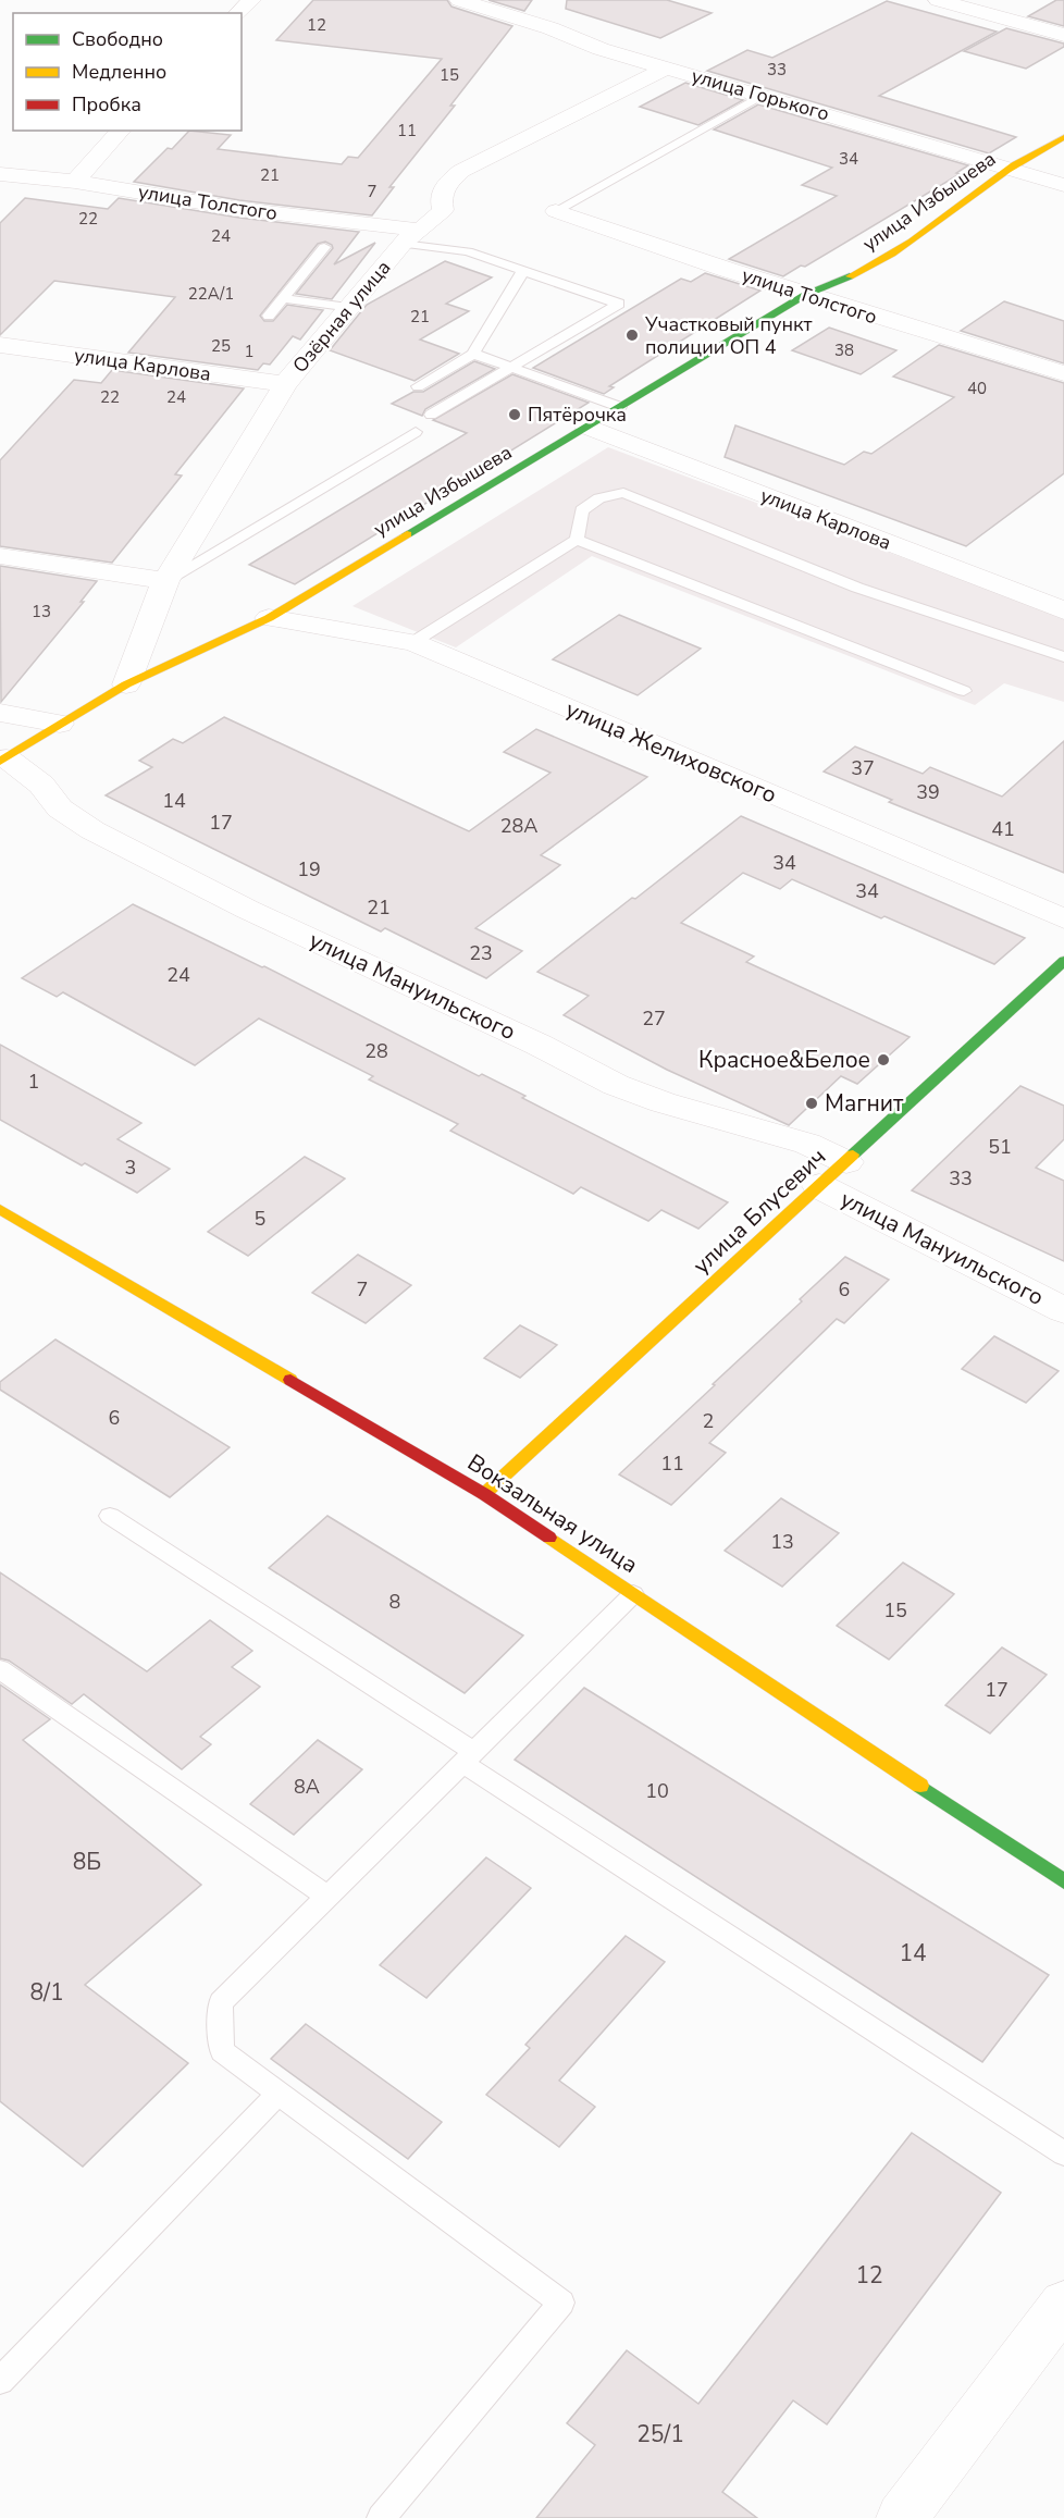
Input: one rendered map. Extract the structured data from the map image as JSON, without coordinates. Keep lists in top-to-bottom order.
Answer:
{
  "streets": {
    "street": [
      "улица Горького",
      "улица Избышева",
      "улица Толстого",
      "Озёрная улица",
      "улица Карлова",
      "улица Желиховского",
      "улица Мануильского",
      "улица Блусевич",
      "Вокзальная улица"
    ]
  },
  "crossings": [
    ["улица Горького", "улица Избышева"],
    ["улица Горького", "Озёрная улица"],
    ["улица Избышева", "улица Толстого"],
    ["улица Избышева", "Озёрная улица"],
    ["улица Избышева", "улица Карлова"],
    ["улица Избышева", "улица Желиховского"],
    ["улица Избышева", "улица Мануильского"],
    ["улица Толстого", "Озёрная улица"],
    ["Озёрная улица", "улица Карлова"],
    ["улица Мануильского", "улица Блусевич"],
    ["улица Блусевич", "Вокзальная улица"]
  ],
  "places": [
    "Участковый пункт полиции ОП 4",
    "Пятёрочка",
    "Красное&Белое",
    "Магнит"
  ],
  "house_numbers": [
    "12",
    "33",
    "15",
    "11",
    "34",
    "21",
    "7",
    "22",
    "24",
    "22А/1",
    "21",
    "25",
    "38",
    "1",
    "40",
    "22",
    "24",
    "13",
    "37",
    "39",
    "14",
    "17",
    "28А",
    "41",
    "34",
    "19",
    "34",
    "21",
    "23",
    "24",
    "27",
    "28",
    "1",
    "51",
    "3",
    "33",
    "5",
    "7",
    "6",
    "6",
    "2",
    "11",
    "13",
    "8",
    "15",
    "17",
    "8А",
    "10",
    "8Б",
    "14",
    "8/1",
    "12",
    "25/1"
  ],
  "legend": ["Свободно", "Медленно", "Пробка"]
}
